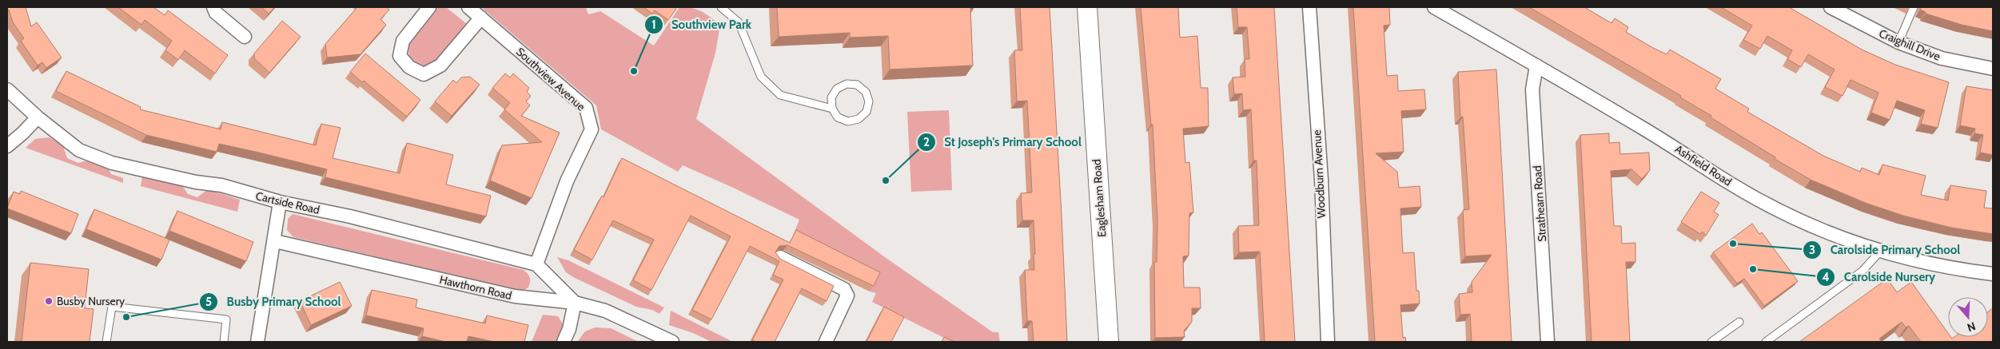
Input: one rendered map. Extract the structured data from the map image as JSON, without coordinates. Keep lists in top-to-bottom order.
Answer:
{
  "streets": {
    "main road": ["Eaglesham Road"],
    "street": [
      "Craighill Drive",
      "Southview Avenue",
      "Ashfield Road",
      "Woodburn Avenue",
      "Cartside Road",
      "Strathearn Road",
      "Hawthorn Road"
    ]
  },
  "crossings": [
    ["Southview Avenue", "Cartside Road"],
    ["Ashfield Road", "Strathearn Road"]
  ],
  "places": [
    "Southview Park",
    "St Joseph's Primary School",
    "Carolside Primary School",
    "Carolside Nursery",
    "Busby Nursery",
    "Busby Primary School"
  ],
  "north": "bottom"
}
